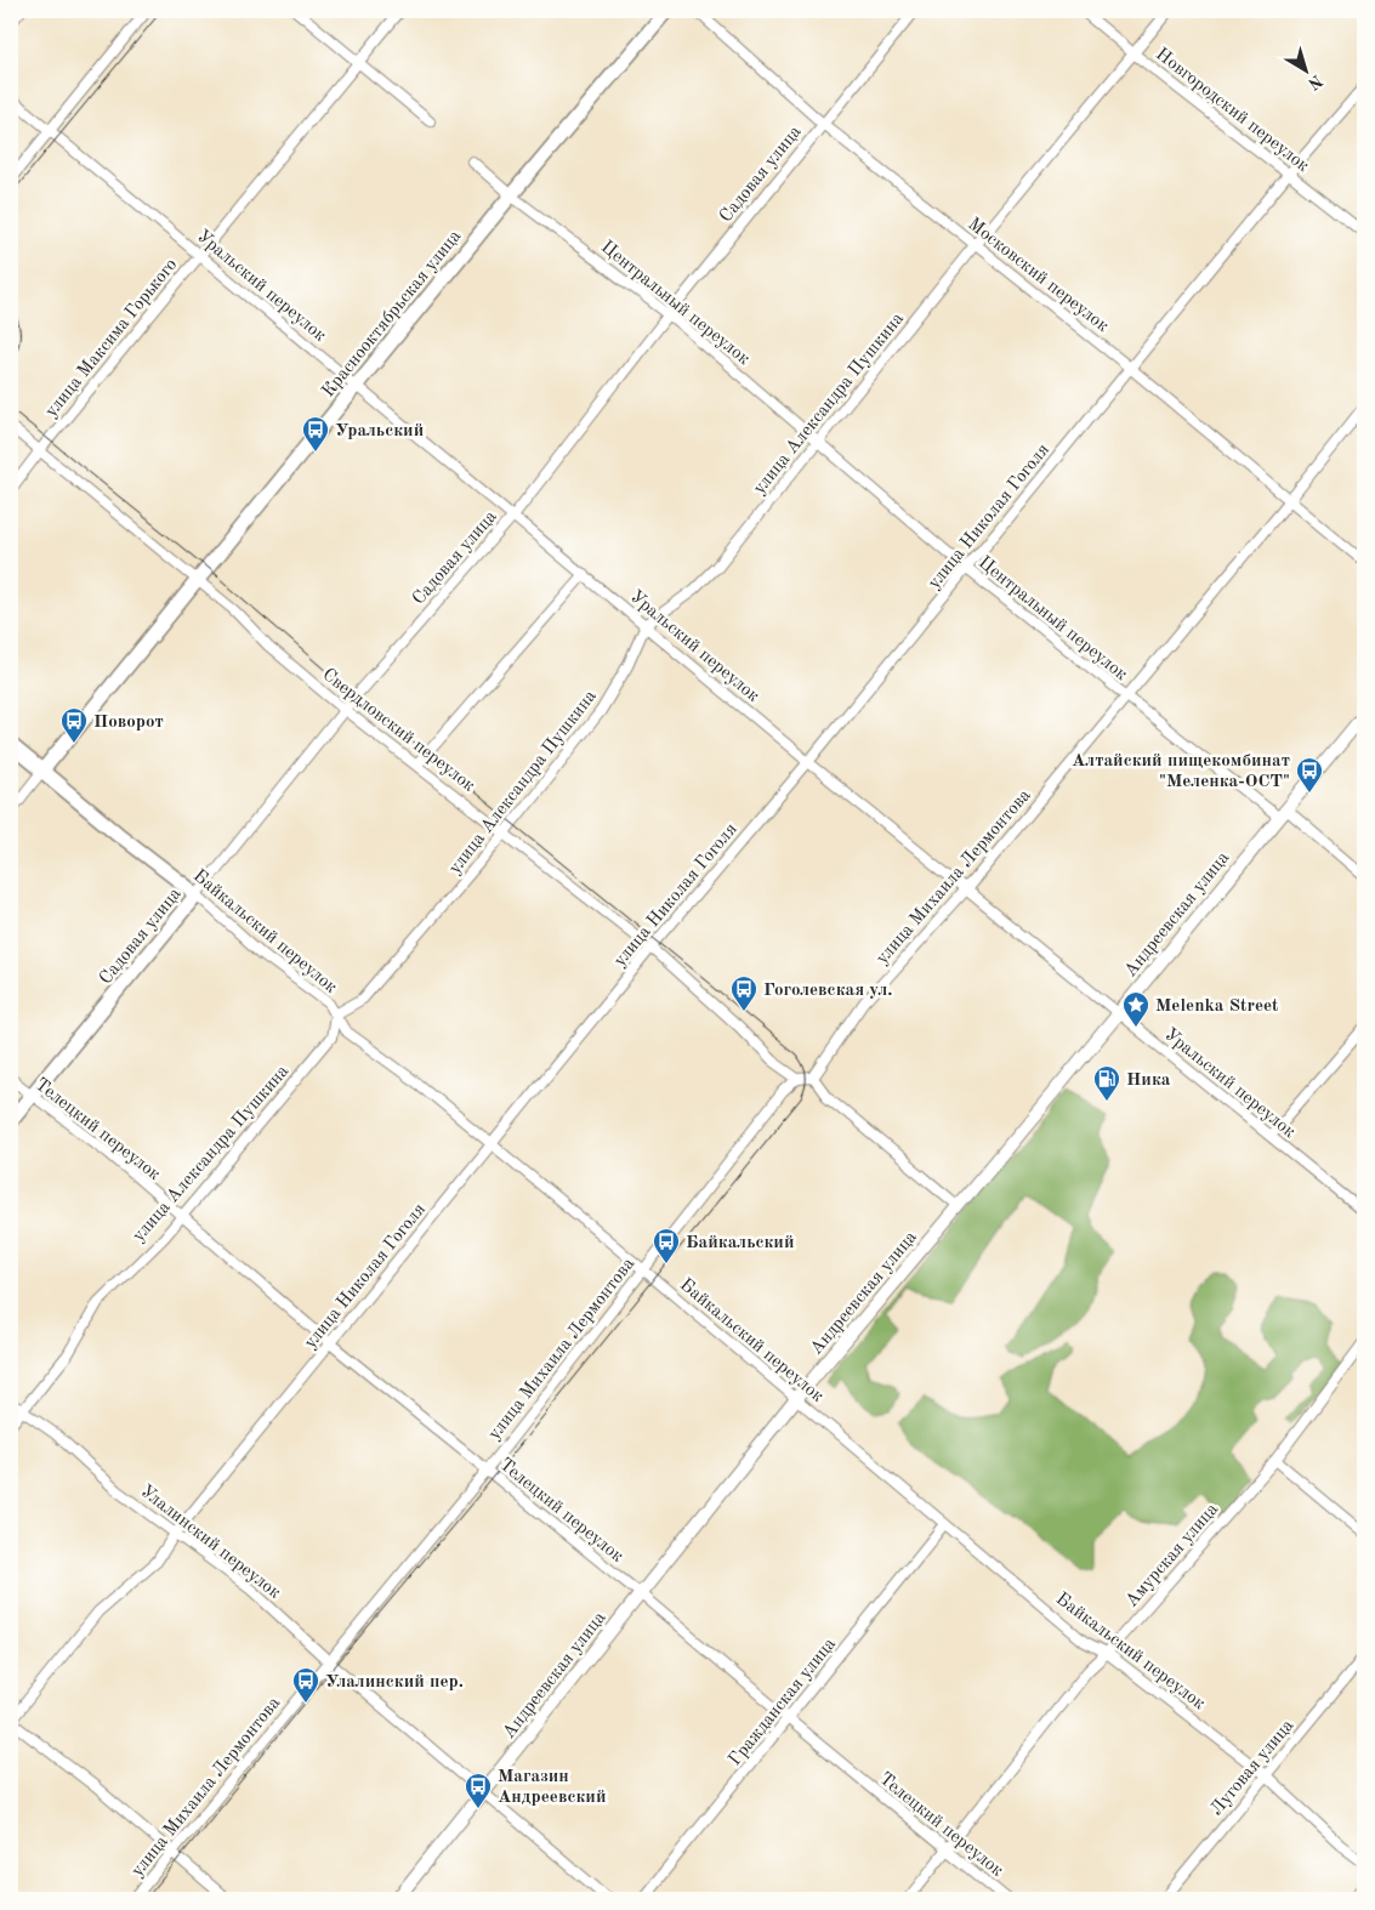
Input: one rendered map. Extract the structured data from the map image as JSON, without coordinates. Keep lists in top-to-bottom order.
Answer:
{
  "streets": {
    "main road": ["Садовая улица", "Краснооктябрьская улица", "Байкальский переулок"],
    "street": [
      "Новгородский переулок",
      "Московский переулок",
      "Уральский переулок",
      "Центральный переулок",
      "улица Максима Горького",
      "улица Александра Пушкина",
      "улица Николая Гоголя",
      "Свердловский переулок",
      "улица Михаила Лермонтова",
      "Андреевская улица",
      "Телецкий переулок",
      "Улалинский переулок",
      "Амурская улица",
      "Гражданская улица",
      "Луговая улица"
    ]
  },
  "crossings": [
    ["Новгородский переулок", "улица Александра Пушкина"],
    ["Новгородский переулок", "улица Николая Гоголя"],
    ["Садовая улица", "Московский переулок"],
    ["Садовая улица", "Уральский переулок"],
    ["Садовая улица", "Центральный переулок"],
    ["Садовая улица", "Свердловский переулок"],
    ["Садовая улица", "Байкальский переулок"],
    ["Садовая улица", "Телецкий переулок"],
    ["Московский переулок", "улица Александра Пушкина"],
    ["Московский переулок", "улица Николая Гоголя"],
    ["Московский переулок", "улица Михаила Лермонтова"],
    ["Уральский переулок", "Краснооктябрьская улица"],
    ["Уральский переулок", "улица Максима Горького"],
    ["Уральский переулок", "улица Александра Пушкина"],
    ["Уральский переулок", "улица Николая Гоголя"],
    ["Уральский переулок", "улица Михаила Лермонтова"],
    ["Уральский переулок", "Андреевская улица"],
    ["Центральный переулок", "Краснооктябрьская улица"],
    ["Центральный переулок", "улица Александра Пушкина"],
    ["Центральный переулок", "улица Николая Гоголя"],
    ["Центральный переулок", "улица Михаила Лермонтова"],
    ["Центральный переулок", "Андреевская улица"],
    ["Краснооктябрьская улица", "Свердловский переулок"],
    ["Краснооктябрьская улица", "Байкальский переулок"],
    ["улица Максима Горького", "Свердловский переулок"],
    ["улица Александра Пушкина", "Свердловский переулок"],
    ["улица Александра Пушкина", "Байкальский переулок"],
    ["улица Александра Пушкина", "Телецкий переулок"],
    ["улица Александра Пушкина", "Улалинский переулок"],
    ["улица Николая Гоголя", "Свердловский переулок"],
    ["улица Николая Гоголя", "Байкальский переулок"],
    ["улица Николая Гоголя", "Телецкий переулок"],
    ["улица Николая Гоголя", "Улалинский переулок"],
    ["Свердловский переулок", "улица Михаила Лермонтова"],
    ["улица Михаила Лермонтова", "Байкальский переулок"],
    ["улица Михаила Лермонтова", "Телецкий переулок"],
    ["улица Михаила Лермонтова", "Улалинский переулок"],
    ["Андреевская улица", "Байкальский переулок"],
    ["Андреевская улица", "Телецкий переулок"],
    ["Андреевская улица", "Улалинский переулок"],
    ["Байкальский переулок", "Амурская улица"],
    ["Байкальский переулок", "Гражданская улица"],
    ["Байкальский переулок", "Луговая улица"],
    ["Телецкий переулок", "Амурская улица"],
    ["Телецкий переулок", "Гражданская улица"]
  ],
  "places": {
    "bus stop": [
      "Уральский",
      "Поворот",
      "Алтайский пищекомбинат \"Меленка-ОСТ\"",
      "Гоголевская ул.",
      "Байкальский",
      "Улалинский пер.",
      "Магазин Андреевский"
    ],
    "place": ["Melenka Street"],
    "fuel station": ["Ника"]
  },
  "north": "bottom right"
}
